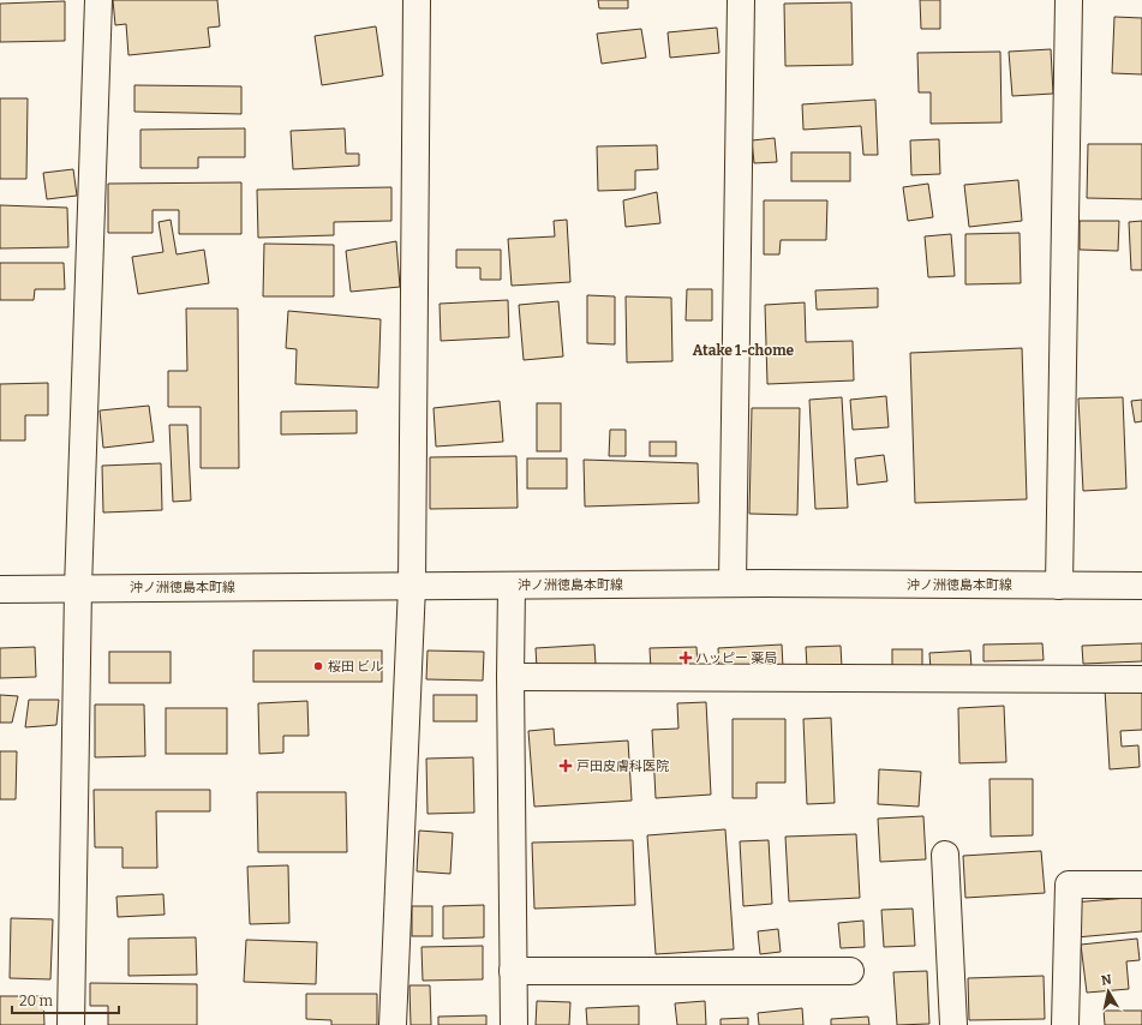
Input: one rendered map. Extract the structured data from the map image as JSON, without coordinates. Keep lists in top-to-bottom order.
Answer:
{
  "streets": {
    "street": ["沖ノ洲徳島本町線"]
  },
  "districts": ["Atake 1-chome"],
  "places": {
    "health": ["ハッピー 薬局", "戸田皮膚科医院"],
    "other": ["桜田 ビル"]
  },
  "scale_bar": "20 m",
  "north": "top"
}
